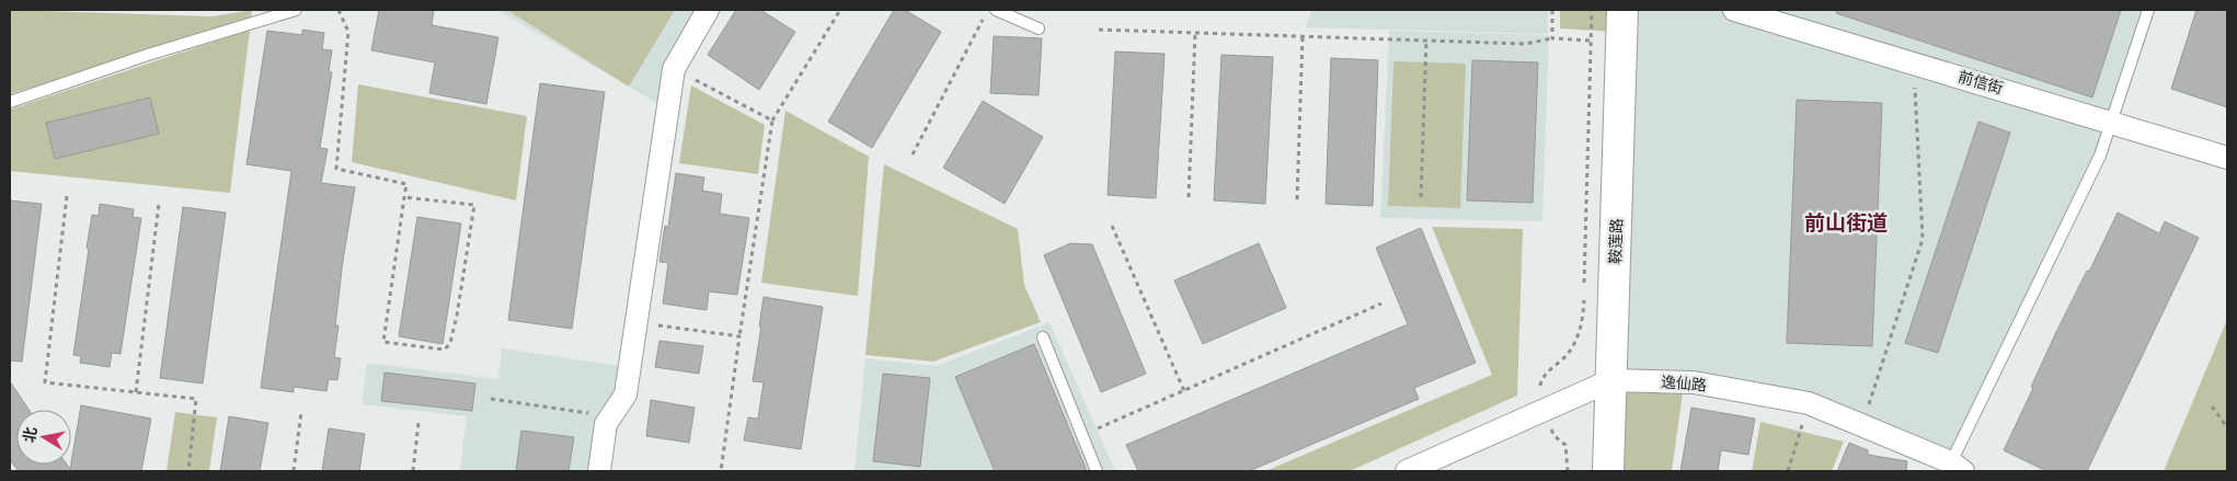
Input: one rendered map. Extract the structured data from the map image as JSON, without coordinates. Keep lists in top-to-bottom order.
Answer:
{
  "streets": {
    "street": ["前信街", "鞍莲路", "逸仙路"]
  },
  "crossings": [
    ["鞍莲路", "逸仙路"]
  ],
  "districts": ["前山街道"],
  "north": "left"
}
